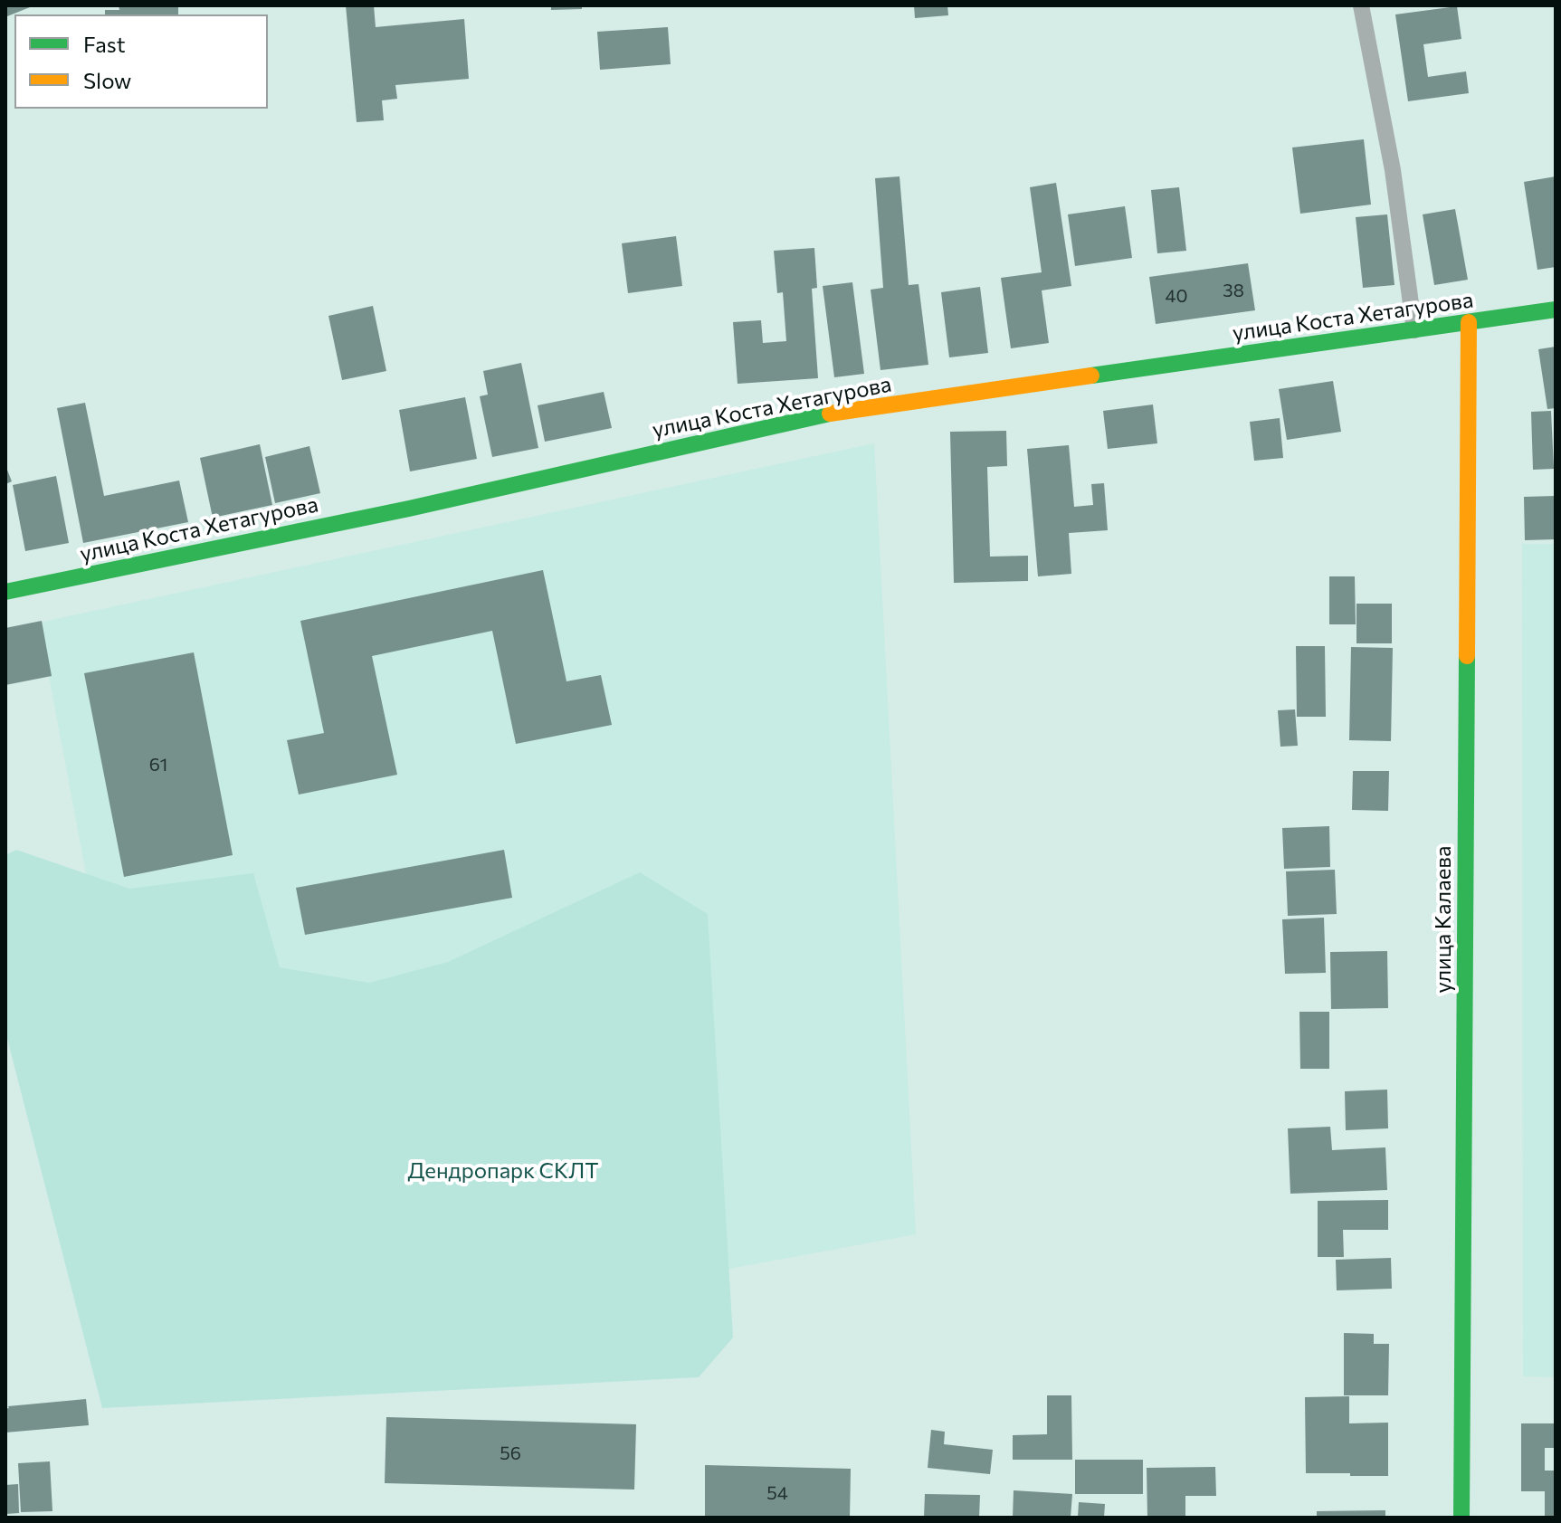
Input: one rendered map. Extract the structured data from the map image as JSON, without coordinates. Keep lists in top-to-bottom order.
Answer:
{
  "streets": {
    "main road": ["улица Коста Хетагурова", "улица Калаева"]
  },
  "crossings": [
    ["улица Коста Хетагурова", "улица Калаева"]
  ],
  "parks": ["Дендропарк СКЛТ"],
  "house_numbers": [
    "38",
    "40",
    "61",
    "56",
    "54"
  ],
  "legend": ["Fast", "Slow"]
}
